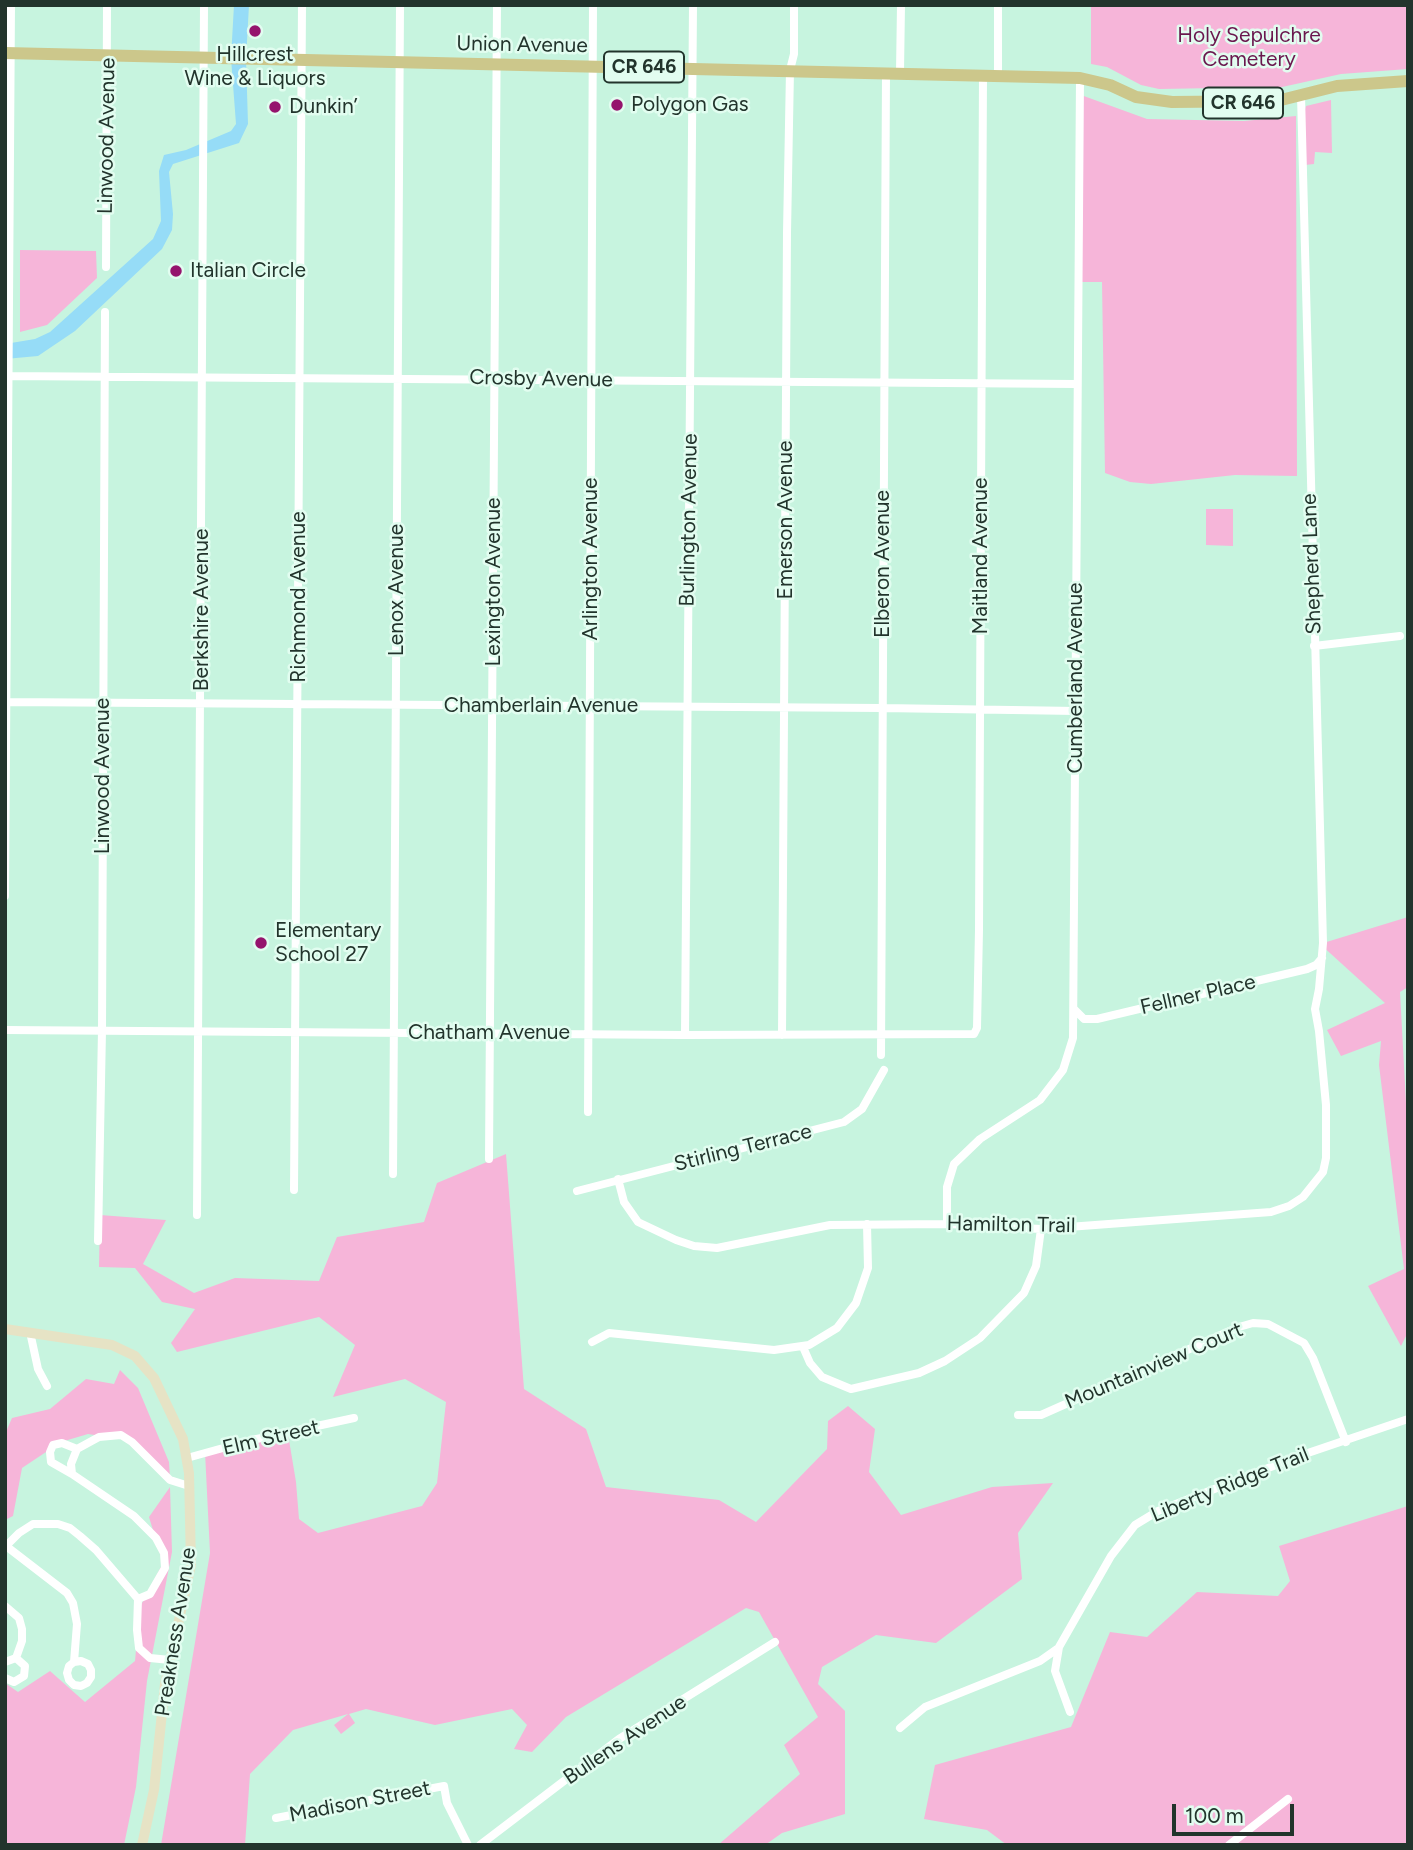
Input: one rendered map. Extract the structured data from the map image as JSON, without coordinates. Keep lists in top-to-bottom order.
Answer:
{
  "streets": {
    "main road": ["Union Avenue", "CR 646", "Preakness Avenue"],
    "street": [
      "Linwood Avenue",
      "Crosby Avenue",
      "Burlington Avenue",
      "Emerson Avenue",
      "Maitland Avenue",
      "Arlington Avenue",
      "Elberon Avenue",
      "Shepherd Lane",
      "Lexington Avenue",
      "Lenox Avenue",
      "Richmond Avenue",
      "Berkshire Avenue",
      "Cumberland Avenue",
      "Chamberlain Avenue",
      "Fellner Place",
      "Chatham Avenue",
      "Stirling Terrace",
      "Hamilton Trail",
      "Mountainview Court",
      "Elm Street",
      "Liberty Ridge Trail",
      "Bullens Avenue",
      "Madison Street"
    ]
  },
  "crossings": [
    ["Union Avenue", "CR 646"],
    ["Union Avenue", "Linwood Avenue"],
    ["Union Avenue", "Burlington Avenue"],
    ["Union Avenue", "Emerson Avenue"],
    ["Union Avenue", "Maitland Avenue"],
    ["Union Avenue", "Arlington Avenue"],
    ["Union Avenue", "Elberon Avenue"],
    ["Union Avenue", "Lexington Avenue"],
    ["Union Avenue", "Lenox Avenue"],
    ["Union Avenue", "Richmond Avenue"],
    ["Union Avenue", "Berkshire Avenue"],
    ["Union Avenue", "Cumberland Avenue"],
    ["CR 646", "Shepherd Lane"],
    ["CR 646", "Cumberland Avenue"],
    ["Linwood Avenue", "Crosby Avenue"],
    ["Linwood Avenue", "Chamberlain Avenue"],
    ["Linwood Avenue", "Chatham Avenue"],
    ["Crosby Avenue", "Burlington Avenue"],
    ["Crosby Avenue", "Emerson Avenue"],
    ["Crosby Avenue", "Maitland Avenue"],
    ["Crosby Avenue", "Arlington Avenue"],
    ["Crosby Avenue", "Elberon Avenue"],
    ["Crosby Avenue", "Lexington Avenue"],
    ["Crosby Avenue", "Lenox Avenue"],
    ["Crosby Avenue", "Richmond Avenue"],
    ["Crosby Avenue", "Berkshire Avenue"],
    ["Crosby Avenue", "Cumberland Avenue"],
    ["Burlington Avenue", "Chamberlain Avenue"],
    ["Burlington Avenue", "Chatham Avenue"],
    ["Emerson Avenue", "Chamberlain Avenue"],
    ["Emerson Avenue", "Chatham Avenue"],
    ["Maitland Avenue", "Chamberlain Avenue"],
    ["Maitland Avenue", "Chatham Avenue"],
    ["Arlington Avenue", "Chamberlain Avenue"],
    ["Arlington Avenue", "Chatham Avenue"],
    ["Elberon Avenue", "Chamberlain Avenue"],
    ["Elberon Avenue", "Chatham Avenue"],
    ["Shepherd Lane", "Fellner Place"],
    ["Shepherd Lane", "Hamilton Trail"],
    ["Lexington Avenue", "Chamberlain Avenue"],
    ["Lexington Avenue", "Chatham Avenue"],
    ["Lenox Avenue", "Chamberlain Avenue"],
    ["Lenox Avenue", "Chatham Avenue"],
    ["Richmond Avenue", "Chamberlain Avenue"],
    ["Richmond Avenue", "Chatham Avenue"],
    ["Berkshire Avenue", "Chamberlain Avenue"],
    ["Berkshire Avenue", "Chatham Avenue"],
    ["Cumberland Avenue", "Chamberlain Avenue"],
    ["Cumberland Avenue", "Fellner Place"],
    ["Cumberland Avenue", "Hamilton Trail"],
    ["Stirling Terrace", "Hamilton Trail"],
    ["Mountainview Court", "Liberty Ridge Trail"],
    ["Elm Street", "Preakness Avenue"]
  ],
  "parks": ["Holy Sepulchre Cemetery"],
  "places": [
    "Hillcrest Wine & Liquors",
    "Polygon Gas",
    "Dunkin’",
    "Italian Circle",
    "Elementary School 27"
  ],
  "scale_bar": "100 m"
}
